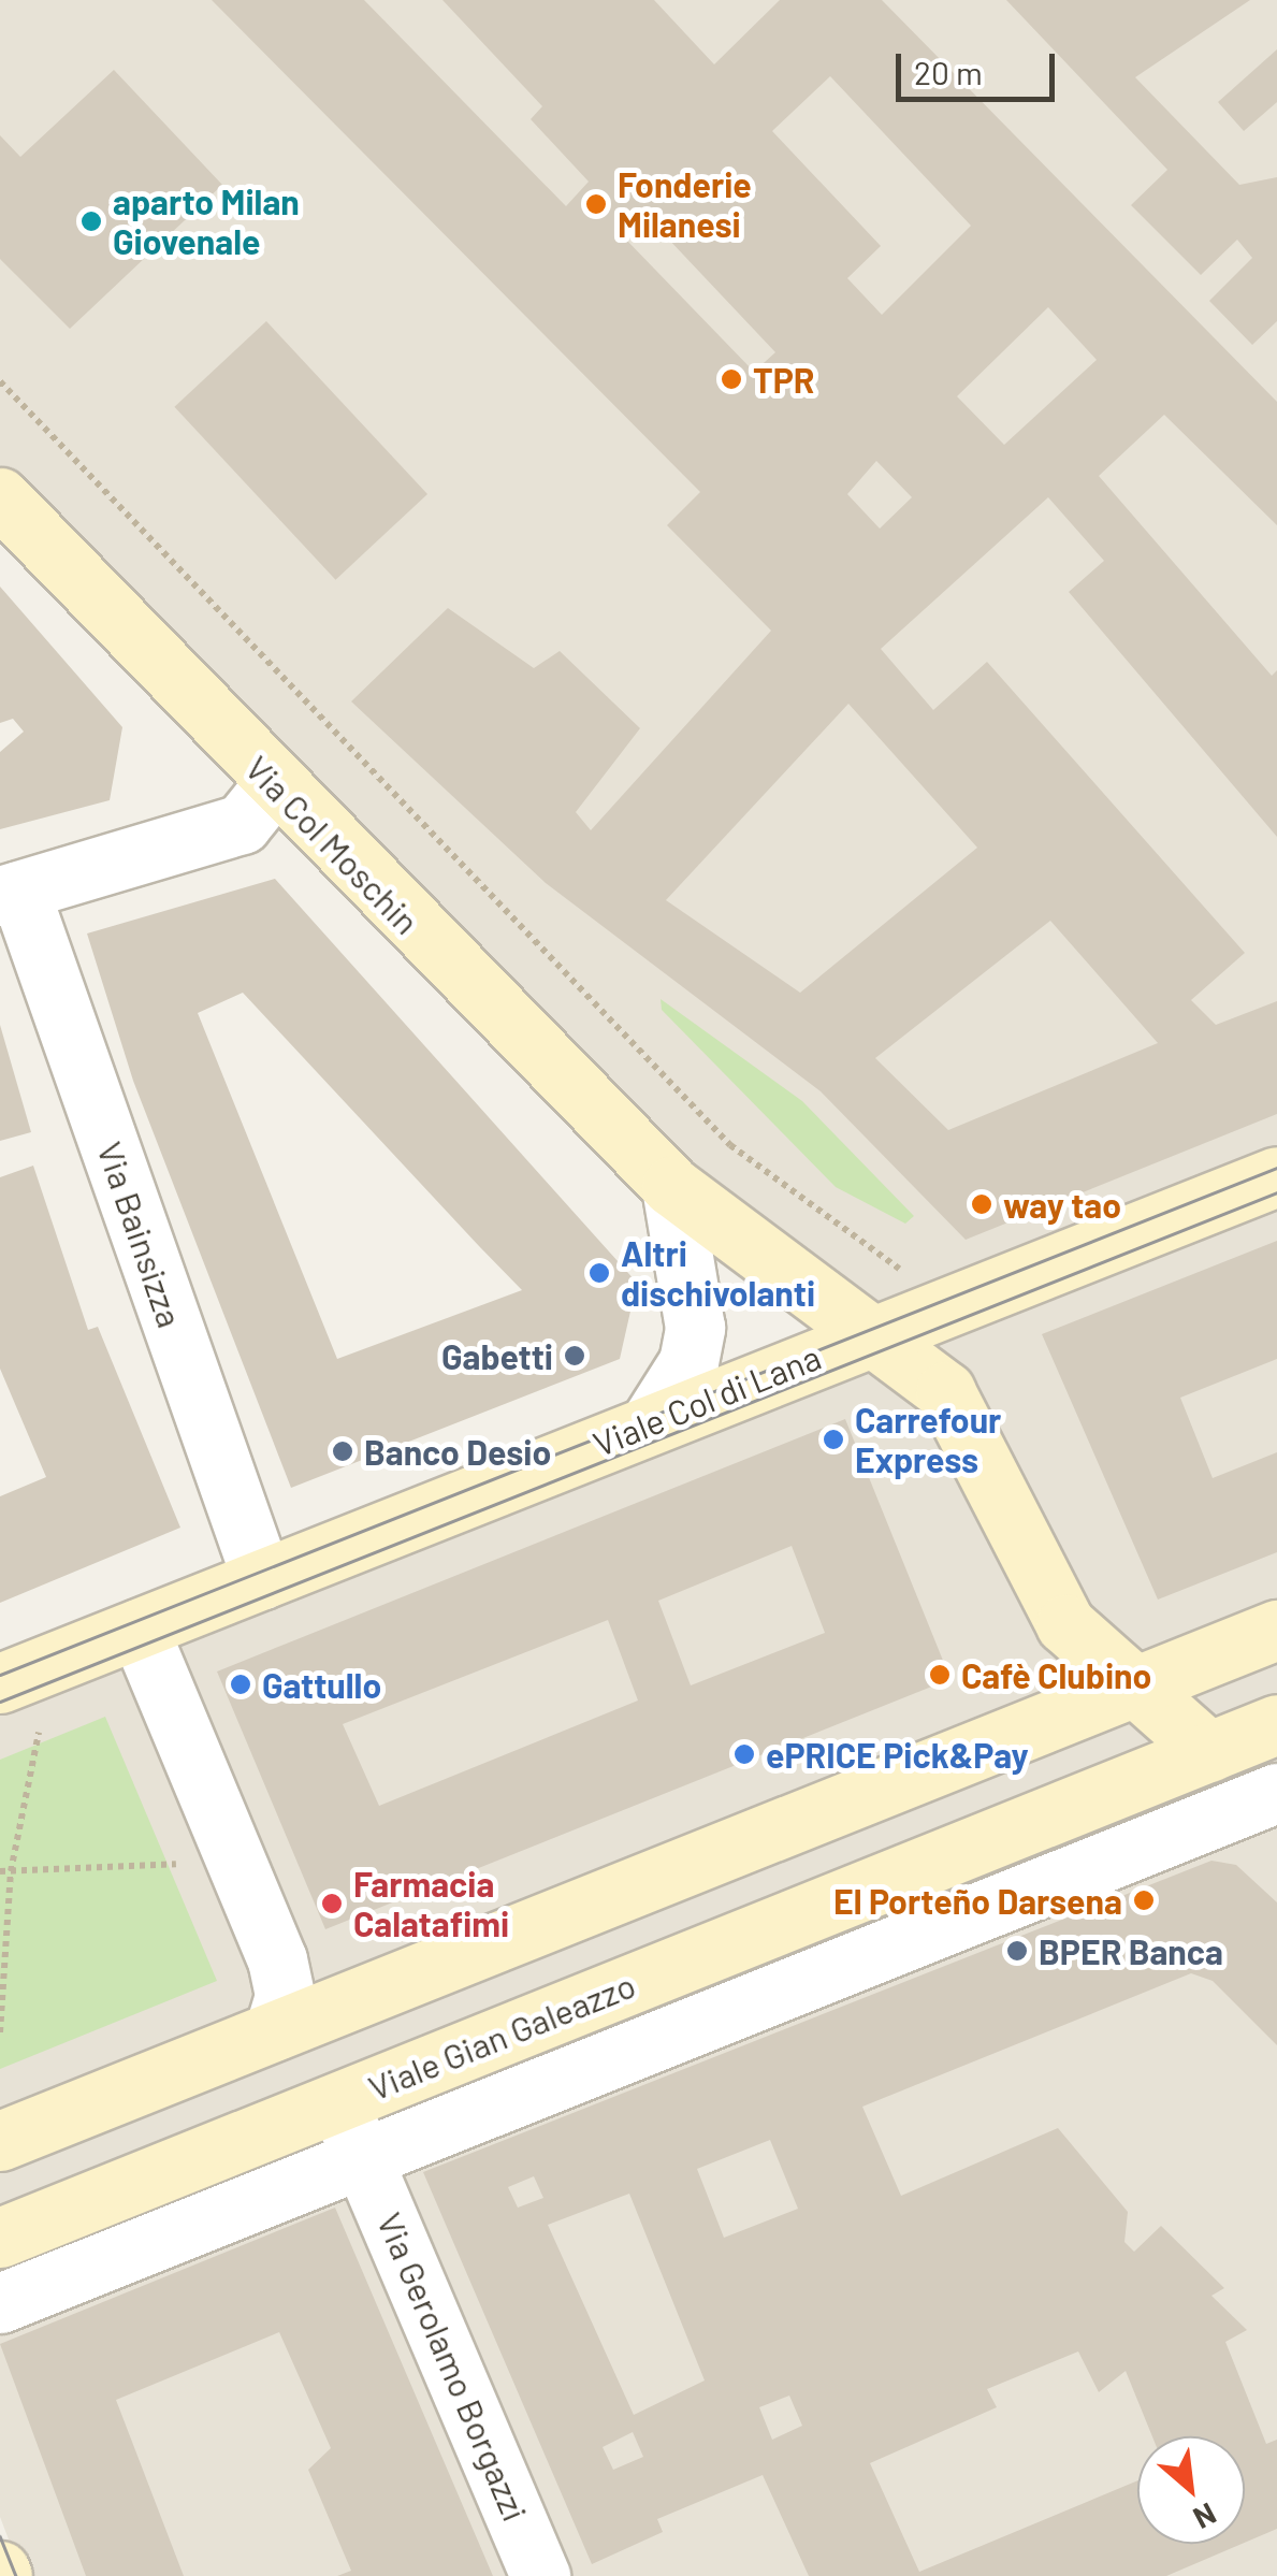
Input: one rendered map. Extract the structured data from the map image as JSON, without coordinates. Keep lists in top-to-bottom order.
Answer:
{
  "streets": {
    "main road": ["Via Col Moschin", "Viale Col di Lana", "Viale Gian Galeazzo"],
    "street": ["Via Bainsizza", "Via Gerolamo Borgazzi"]
  },
  "crossings": [
    ["Via Col Moschin", "Viale Col di Lana"],
    ["Via Col Moschin", "Viale Gian Galeazzo"],
    ["Via Bainsizza", "Viale Col di Lana"],
    ["Viale Gian Galeazzo", "Via Gerolamo Borgazzi"]
  ],
  "places": [
    "Fonderie Milanesi",
    "aparto Milan Giovenale",
    "TPR",
    "way tao",
    "Altri dischivolanti",
    "Gabetti",
    "Carrefour Express",
    "Banco Desio",
    "Cafè Clubino",
    "Gattullo",
    "ePRICE Pick&Pay",
    "El Porteño Darsena",
    "Farmacia Calatafimi",
    "BPER Banca"
  ],
  "scale_bar": "20 m",
  "north": "bottom right"
}
